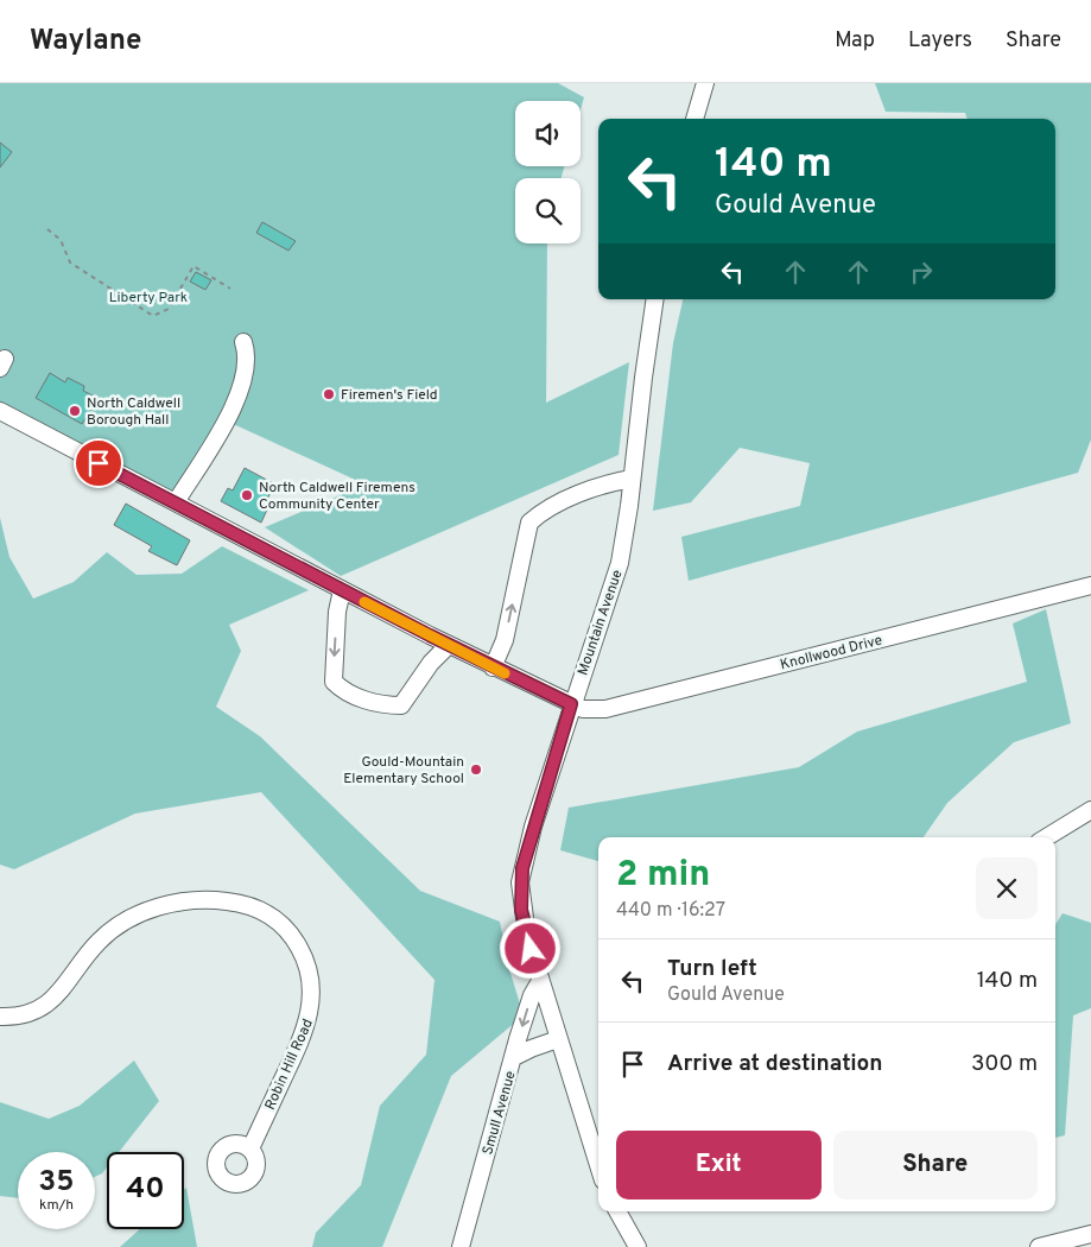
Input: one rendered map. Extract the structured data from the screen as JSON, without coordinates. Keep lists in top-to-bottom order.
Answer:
{
  "streets": {
    "street": [
      "Mountain Avenue",
      "Knollwood Drive",
      "Robin Hill Road",
      "Smull Avenue"
    ]
  },
  "crossings": [
    ["Mountain Avenue", "Knollwood Drive"],
    ["Mountain Avenue", "Smull Avenue"]
  ],
  "parks": ["Liberty Park"],
  "places": [
    "Firemen's Field",
    "North Caldwell Borough Hall",
    "North Caldwell Firemens Community Center",
    "Gould-Mountain Elementary School"
  ],
  "page": {
    "header": "Waylane",
    "nav": ["Map", "Layers", "Share"],
    "turn": ["140 m", "Gould Avenue"],
    "heading": ["2 min", "440 m · 16:27"],
    "list": [
      {
        "name": "Turn left",
        "note": "Gould Avenue",
        "value": "140 m"
      },
      {
        "name": "Arrive at destination",
        "value": "300 m"
      }
    ],
    "buttons": ["Exit", "Share"],
    "speed": "35 km/h",
    "limit": "40"
  }
}
